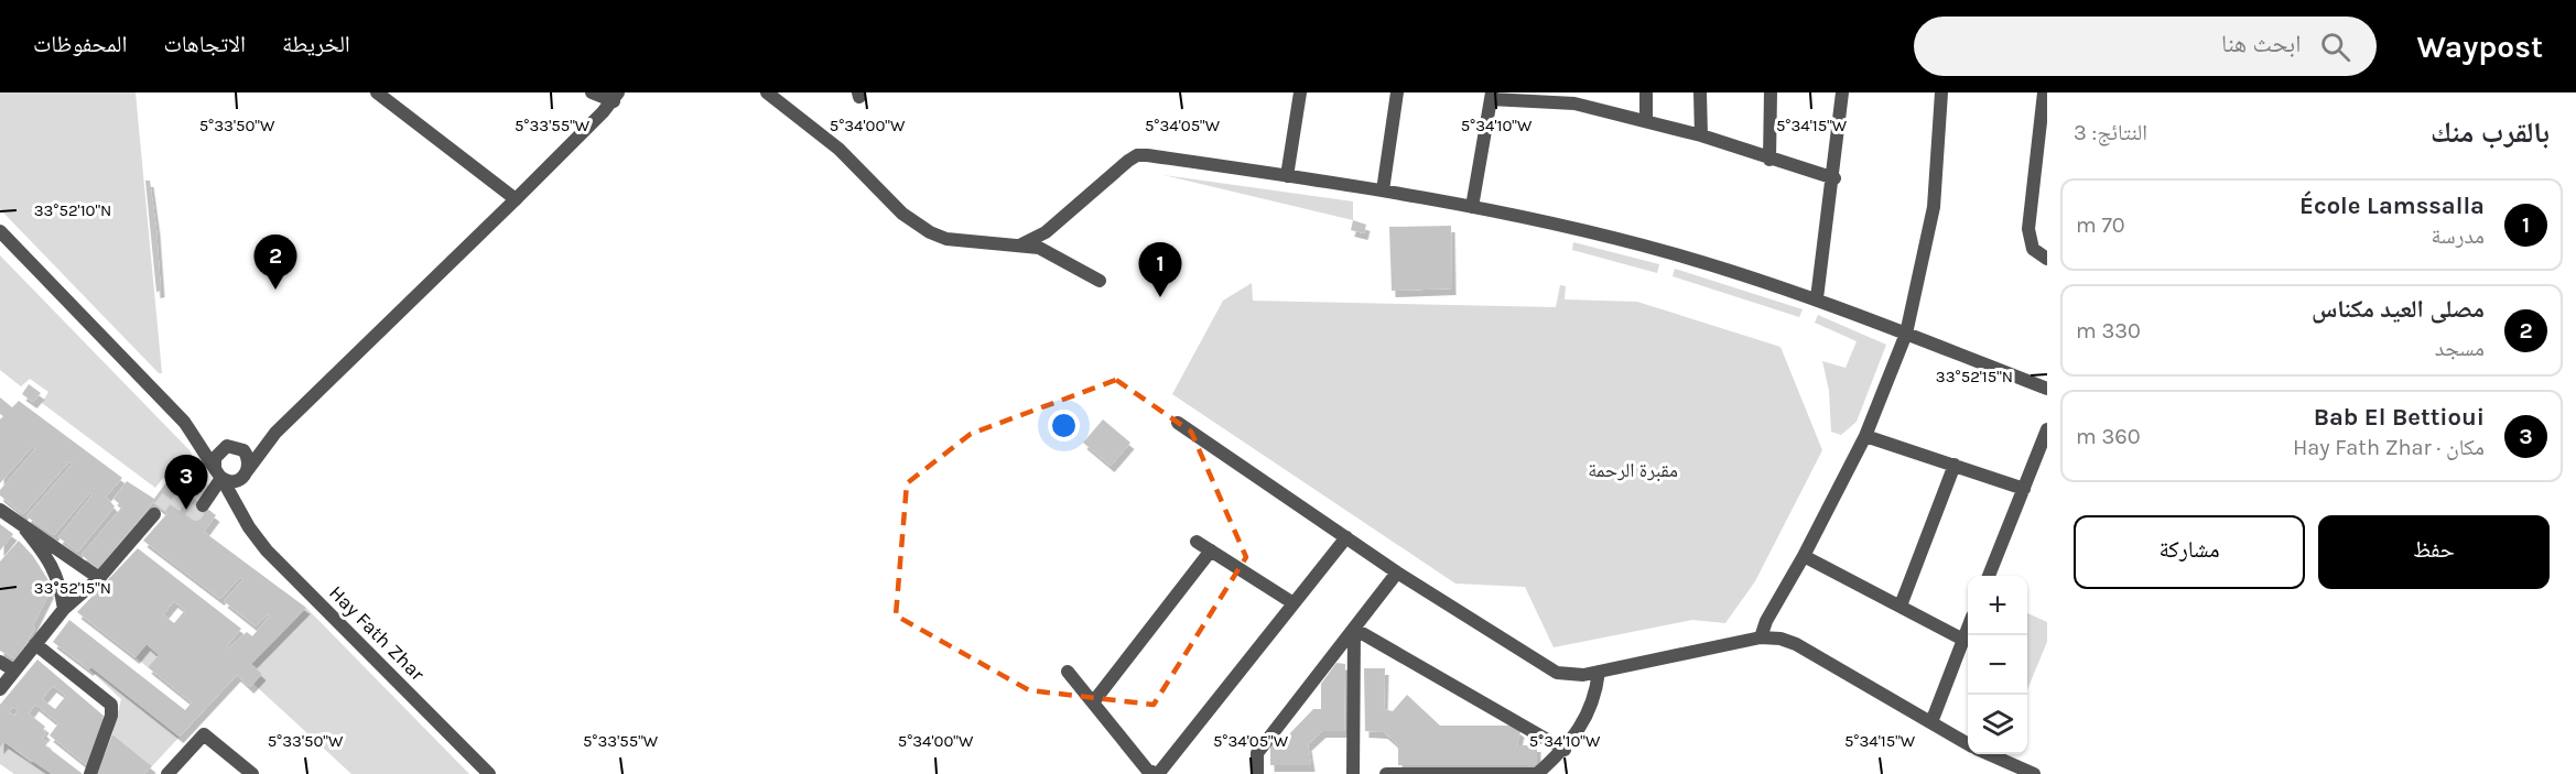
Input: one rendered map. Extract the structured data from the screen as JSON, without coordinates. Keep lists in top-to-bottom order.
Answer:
{
  "streets": {
    "street": ["Hay Fath Zhar"]
  },
  "parks": ["مقبرة الرحمة"],
  "page": {
    "header": "Waypost",
    "search": "ابحث هنا",
    "nav": ["الخريطة", "الاتجاهات", "المحفوظات"],
    "heading": ["بالقرب منك", "النتائج: 3"],
    "list": [
      {
        "mark": "1",
        "name": "École Lamssalla",
        "note": "مدرسة",
        "value": "70 m"
      },
      {
        "mark": "2",
        "name": "مصلى العيد مكناس",
        "note": "مسجد",
        "value": "330 m"
      },
      {
        "mark": "3",
        "name": "Bab El Bettioui",
        "note": "مكان · Hay Fath Zhar",
        "value": "360 m"
      }
    ],
    "pins": ["2", "1", "3"],
    "buttons": ["حفظ", "مشاركة"],
    "map_buttons": ["+", "−"]
  },
  "coordinates": [
    "5°33'50\"W",
    "5°33'55\"W",
    "5°34'00\"W",
    "5°34'05\"W",
    "5°34'10\"W",
    "5°34'15\"W",
    "33°52'10\"N",
    "33°52'15\"N"
  ]
}
